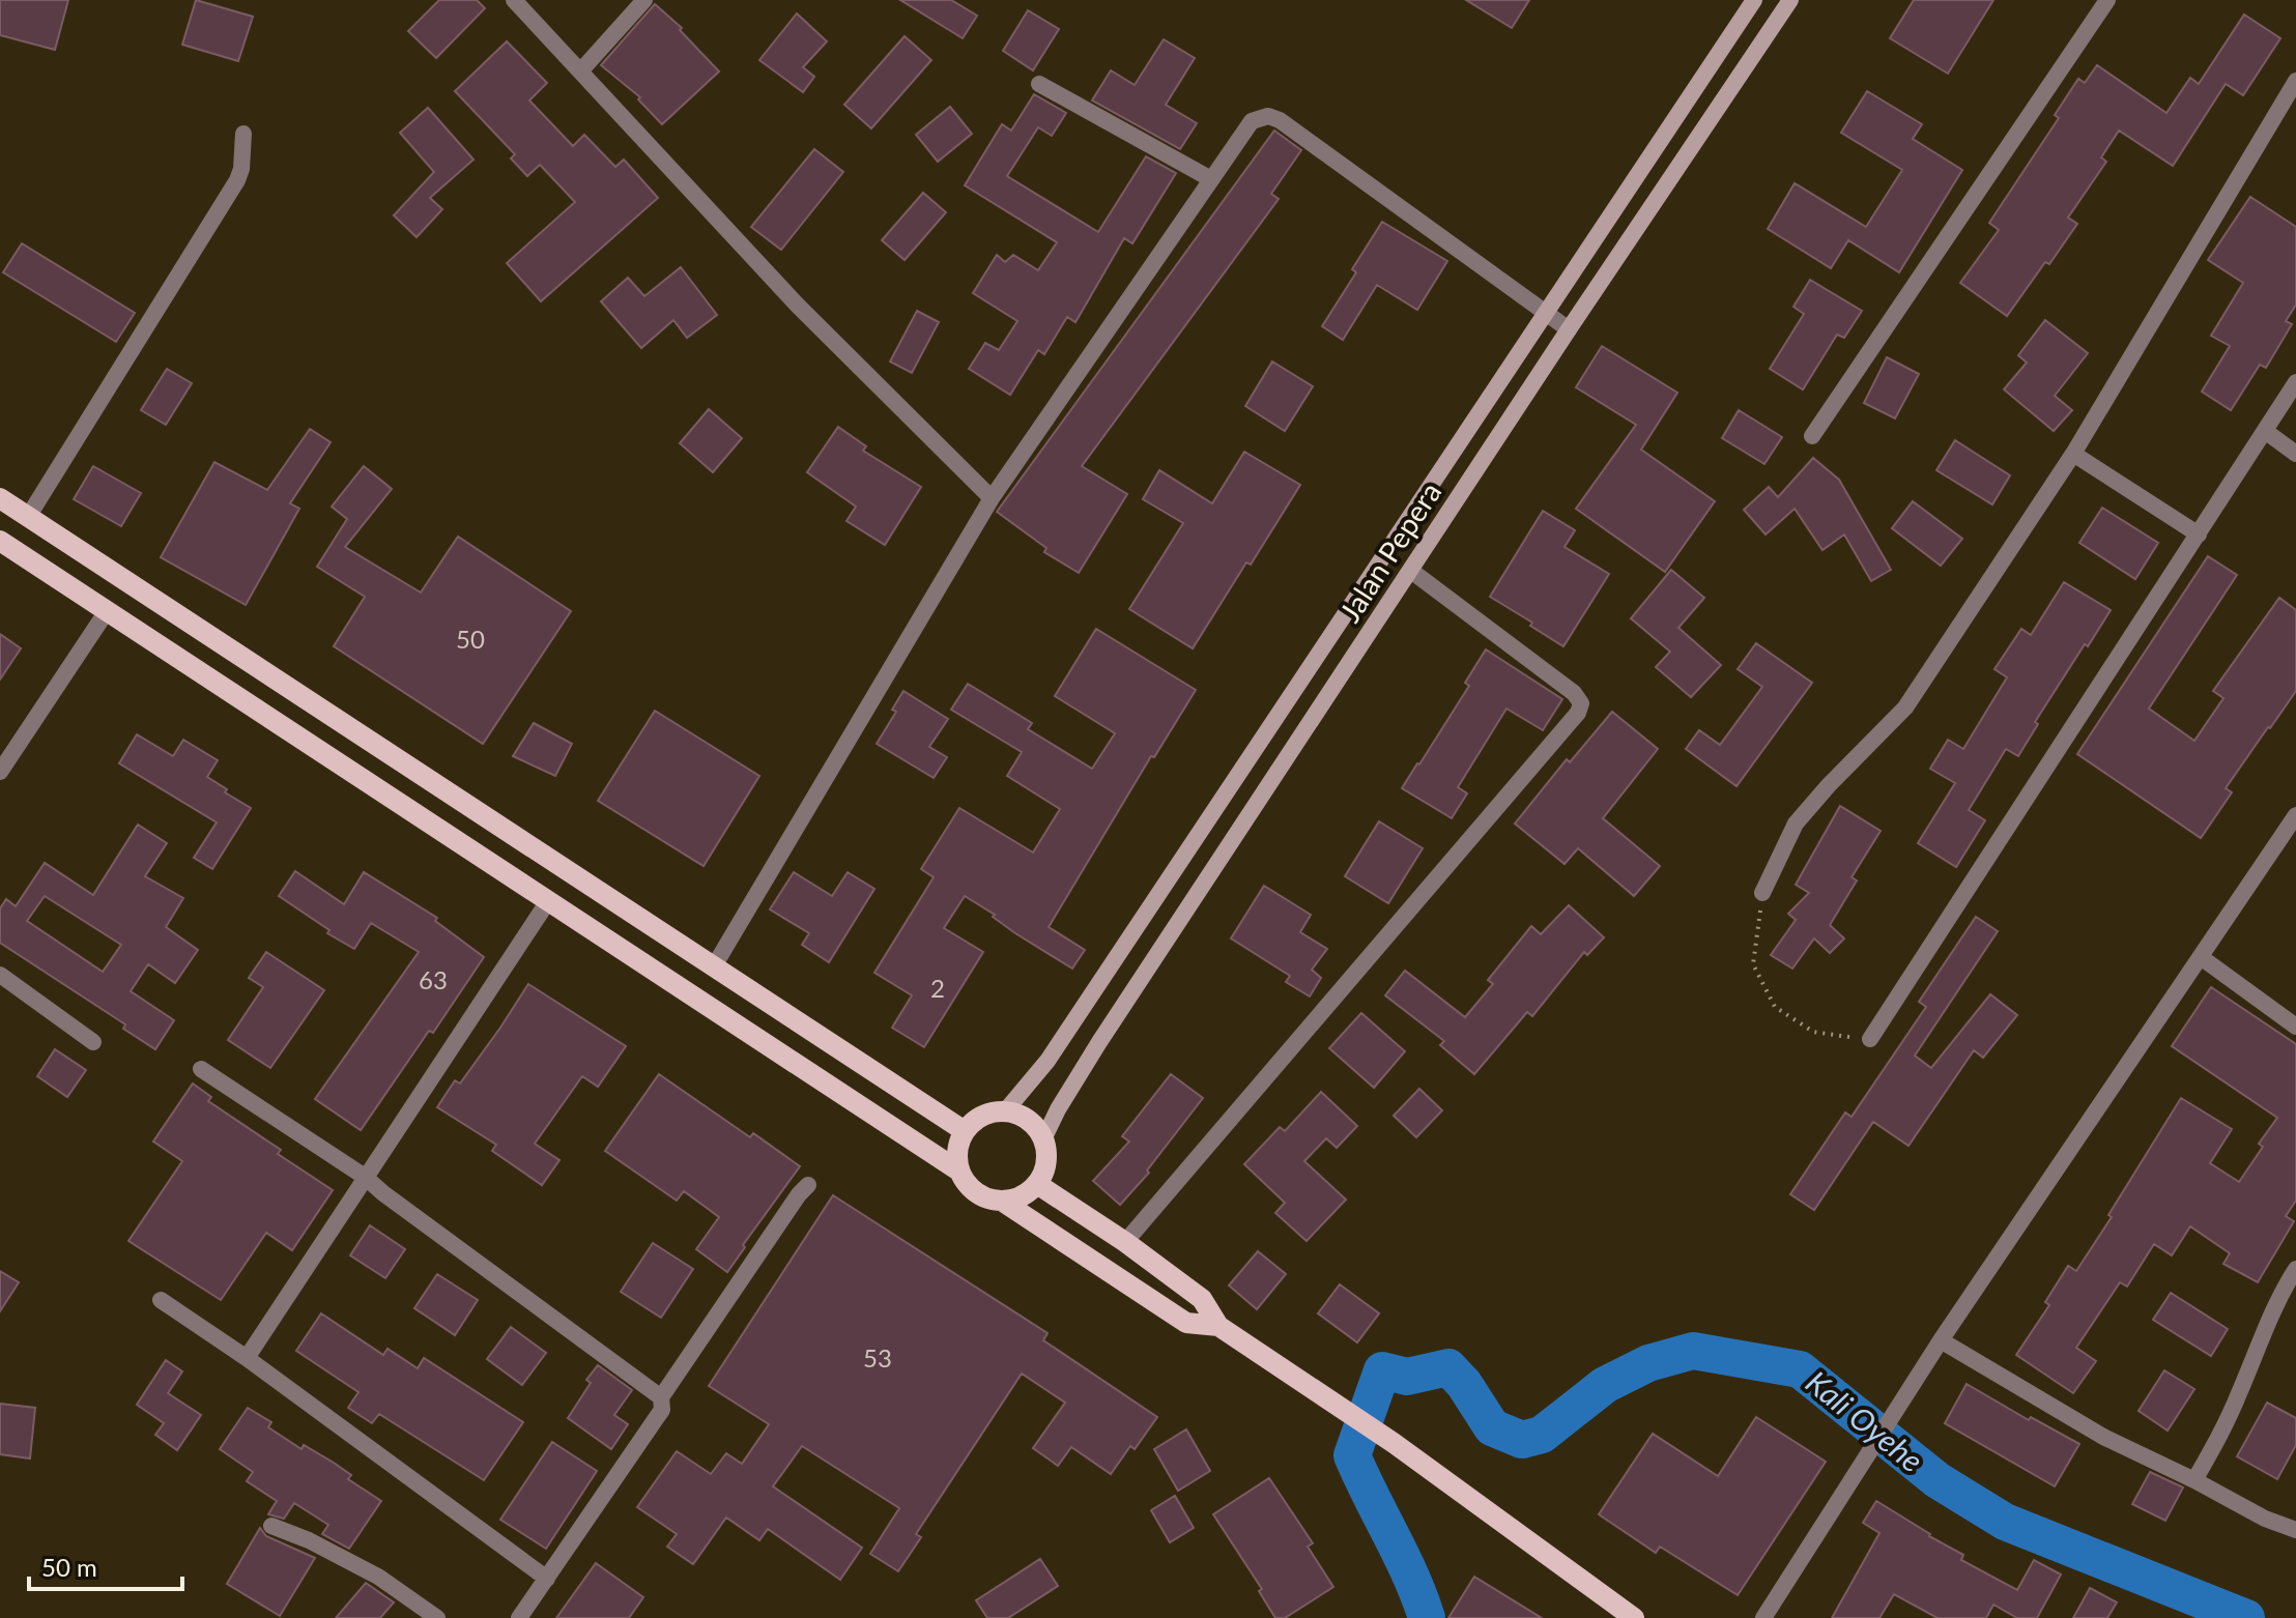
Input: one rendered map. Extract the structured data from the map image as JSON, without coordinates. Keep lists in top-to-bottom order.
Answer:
{
  "streets": {
    "main road": ["Jalan Pepera"]
  },
  "water": ["Kali Oyehe"],
  "house_numbers": [
    "50",
    "63",
    "2",
    "53"
  ],
  "scale_bar": "50 m"
}
